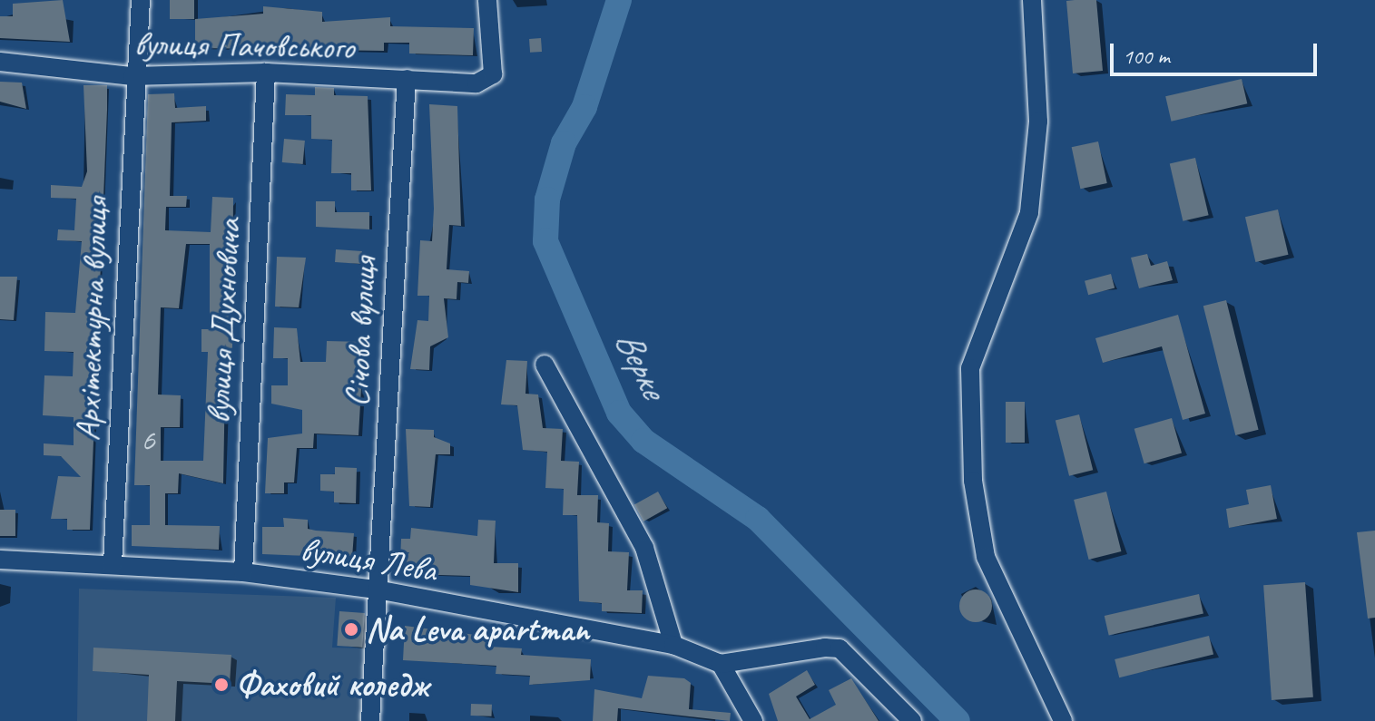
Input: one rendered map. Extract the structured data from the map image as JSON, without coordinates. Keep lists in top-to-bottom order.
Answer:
{
  "streets": {
    "street": [
      "вулиця Пачовського",
      "Архітектурна вулиця",
      "вулиця Духновича",
      "Січова вулиця",
      "вулиця Лева"
    ]
  },
  "crossings": [
    ["вулиця Пачовського", "Архітектурна вулиця"],
    ["вулиця Пачовського", "вулиця Духновича"],
    ["вулиця Пачовського", "Січова вулиця"],
    ["Архітектурна вулиця", "вулиця Лева"],
    ["вулиця Духновича", "вулиця Лева"],
    ["Січова вулиця", "вулиця Лева"]
  ],
  "water": ["Верке"],
  "places": ["Na Leva apartman", "Фаховий коледж"],
  "house_numbers": ["6"],
  "scale_bar": "100 m"
}
